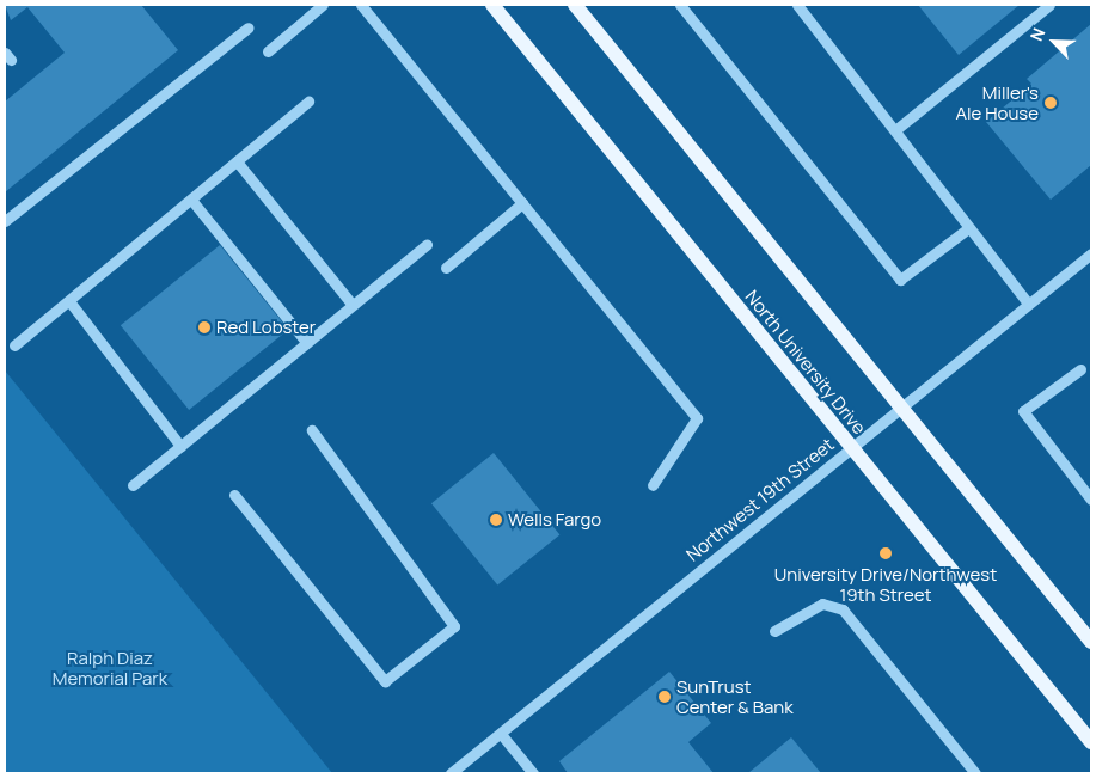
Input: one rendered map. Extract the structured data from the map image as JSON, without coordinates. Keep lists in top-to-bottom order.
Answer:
{
  "streets": {
    "main road": ["North University Drive"],
    "street": ["Northwest 19th Street"]
  },
  "crossings": [
    ["North University Drive", "Northwest 19th Street"]
  ],
  "parks": ["Ralph Diaz Memorial Park"],
  "places": [
    "Miller's Ale House",
    "Red Lobster",
    "Wells Fargo",
    "University Drive/Northwest 19th Street",
    "SunTrust Center & Bank"
  ],
  "north": "top left"
}
